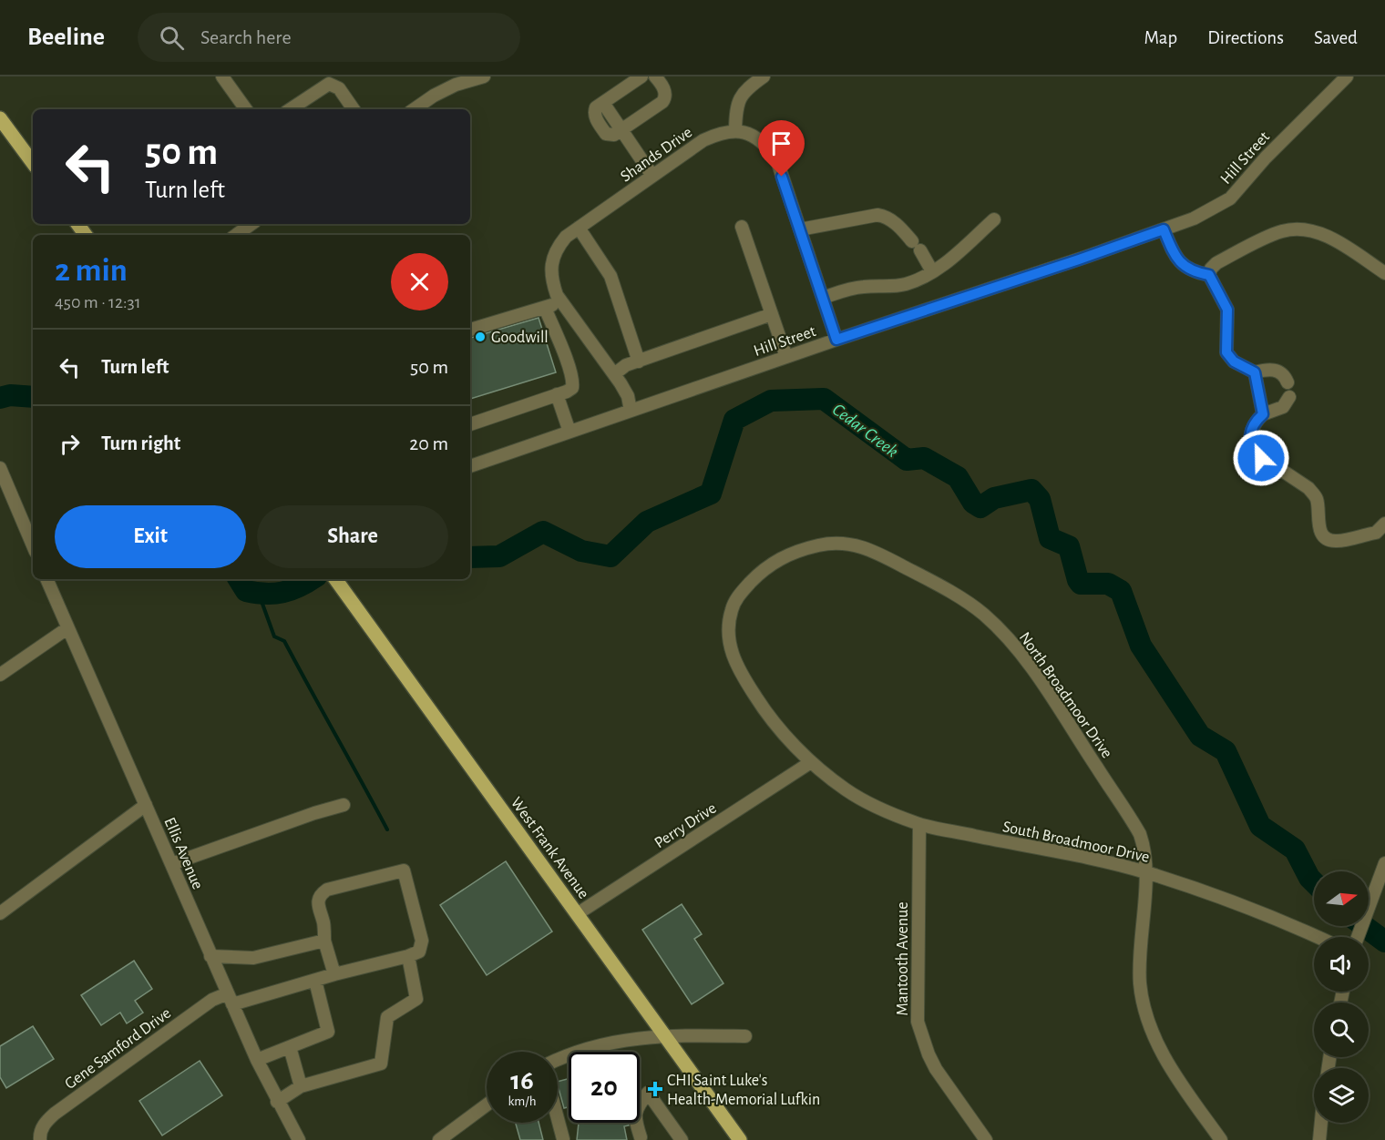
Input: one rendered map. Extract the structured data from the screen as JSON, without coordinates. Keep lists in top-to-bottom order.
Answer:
{
  "streets": {
    "main road": ["West Frank Avenue"],
    "street": [
      "Shands Drive",
      "Hill Street",
      "North Broadmoor Drive",
      "Perry Drive",
      "South Broadmoor Drive",
      "Ellis Avenue",
      "Mantooth Avenue",
      "Gene Samford Drive"
    ]
  },
  "crossings": [
    ["Shands Drive", "Hill Street"],
    ["North Broadmoor Drive", "Perry Drive"],
    ["North Broadmoor Drive", "South Broadmoor Drive"],
    ["Perry Drive", "South Broadmoor Drive"],
    ["Perry Drive", "West Frank Avenue"],
    ["South Broadmoor Drive", "Mantooth Avenue"],
    ["Ellis Avenue", "Gene Samford Drive"]
  ],
  "water": ["Cedar Creek"],
  "places": {
    "other": ["Goodwill"],
    "health": ["CHI Saint Luke's Health-Memorial Lufkin"]
  },
  "north": "right",
  "page": {
    "header": "Beeline",
    "search": "Search here",
    "nav": ["Map", "Directions", "Saved"],
    "turn": ["50 m", "Turn left"],
    "heading": ["2 min", "450 m · 12:31"],
    "list": [
      {
        "name": "Turn left",
        "value": "50 m"
      },
      {
        "name": "Turn right",
        "value": "20 m"
      }
    ],
    "buttons": ["Exit", "Share"],
    "speed": "16 km/h",
    "limit": "20"
  }
}
